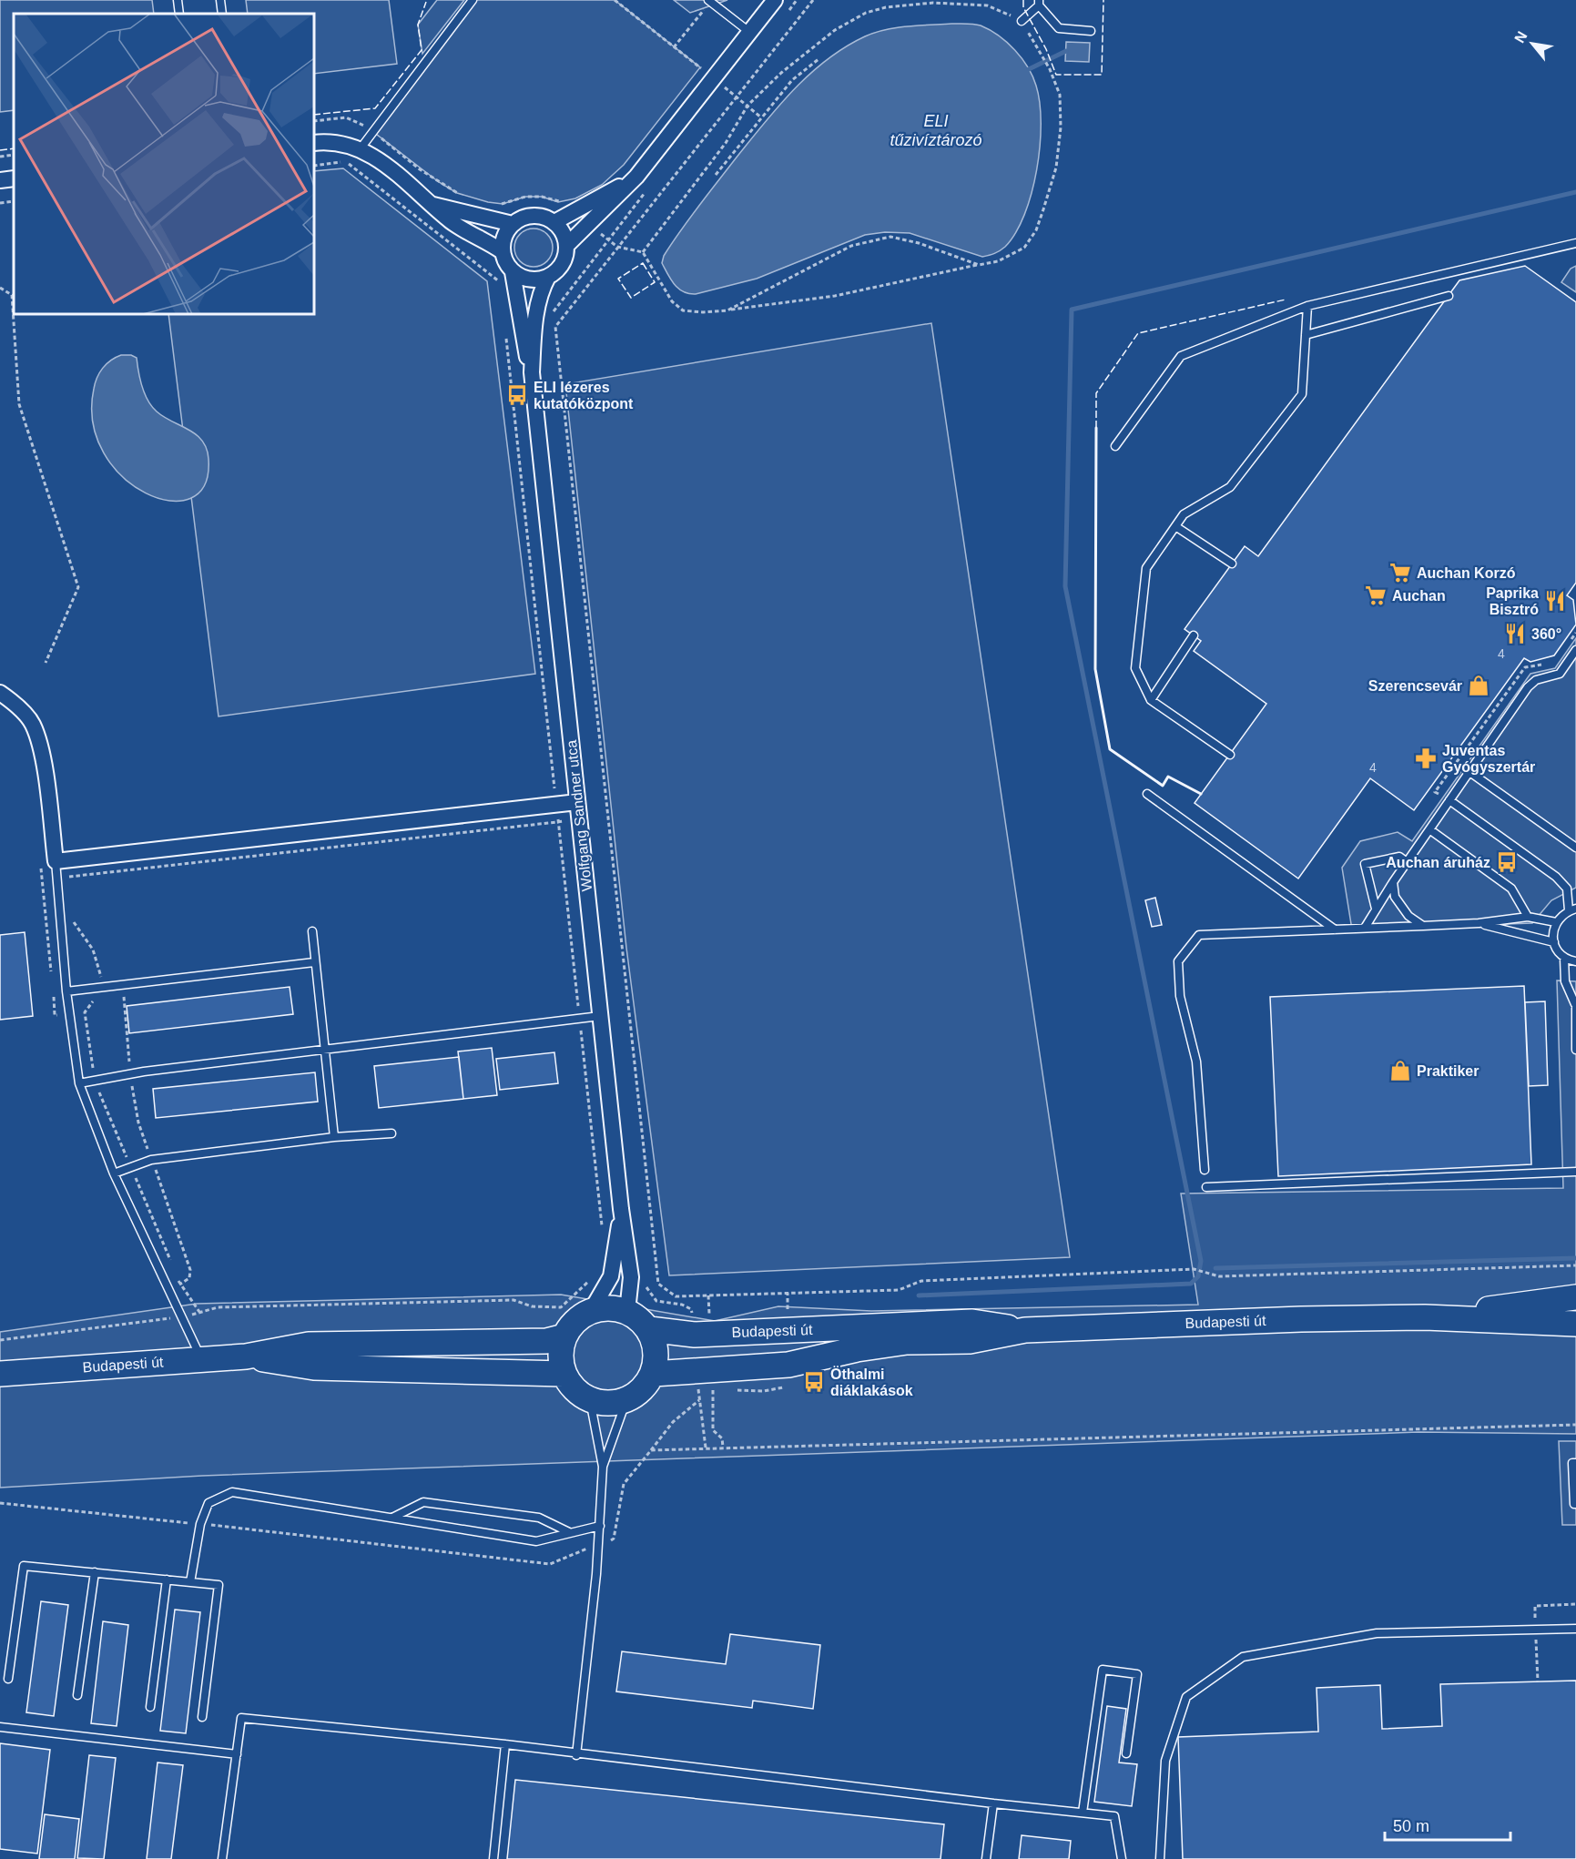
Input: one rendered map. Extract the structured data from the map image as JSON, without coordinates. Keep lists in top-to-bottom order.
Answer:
{
  "streets": {
    "main road": ["Budapesti út"],
    "street": ["Wolfgang Sandner utca"]
  },
  "crossings": [
    ["Wolfgang Sandner utca", "Budapesti út"]
  ],
  "water": ["ELI tűzivíztározó"],
  "places": {
    "bus stop": ["ELI lézeres kutatóközpont", "Auchan áruház", "Öthalmi diáklakások"],
    "supermarket": ["Auchan Korzó", "Auchan"],
    "restaurant": ["Paprika Bisztró", "360°"],
    "shop": ["Szerencsevár", "Praktiker"],
    "pharmacy": ["Juventas Gyógyszertár"]
  },
  "house_numbers": ["4", "4"],
  "scale_bar": "50 m",
  "north": "top left"
}
